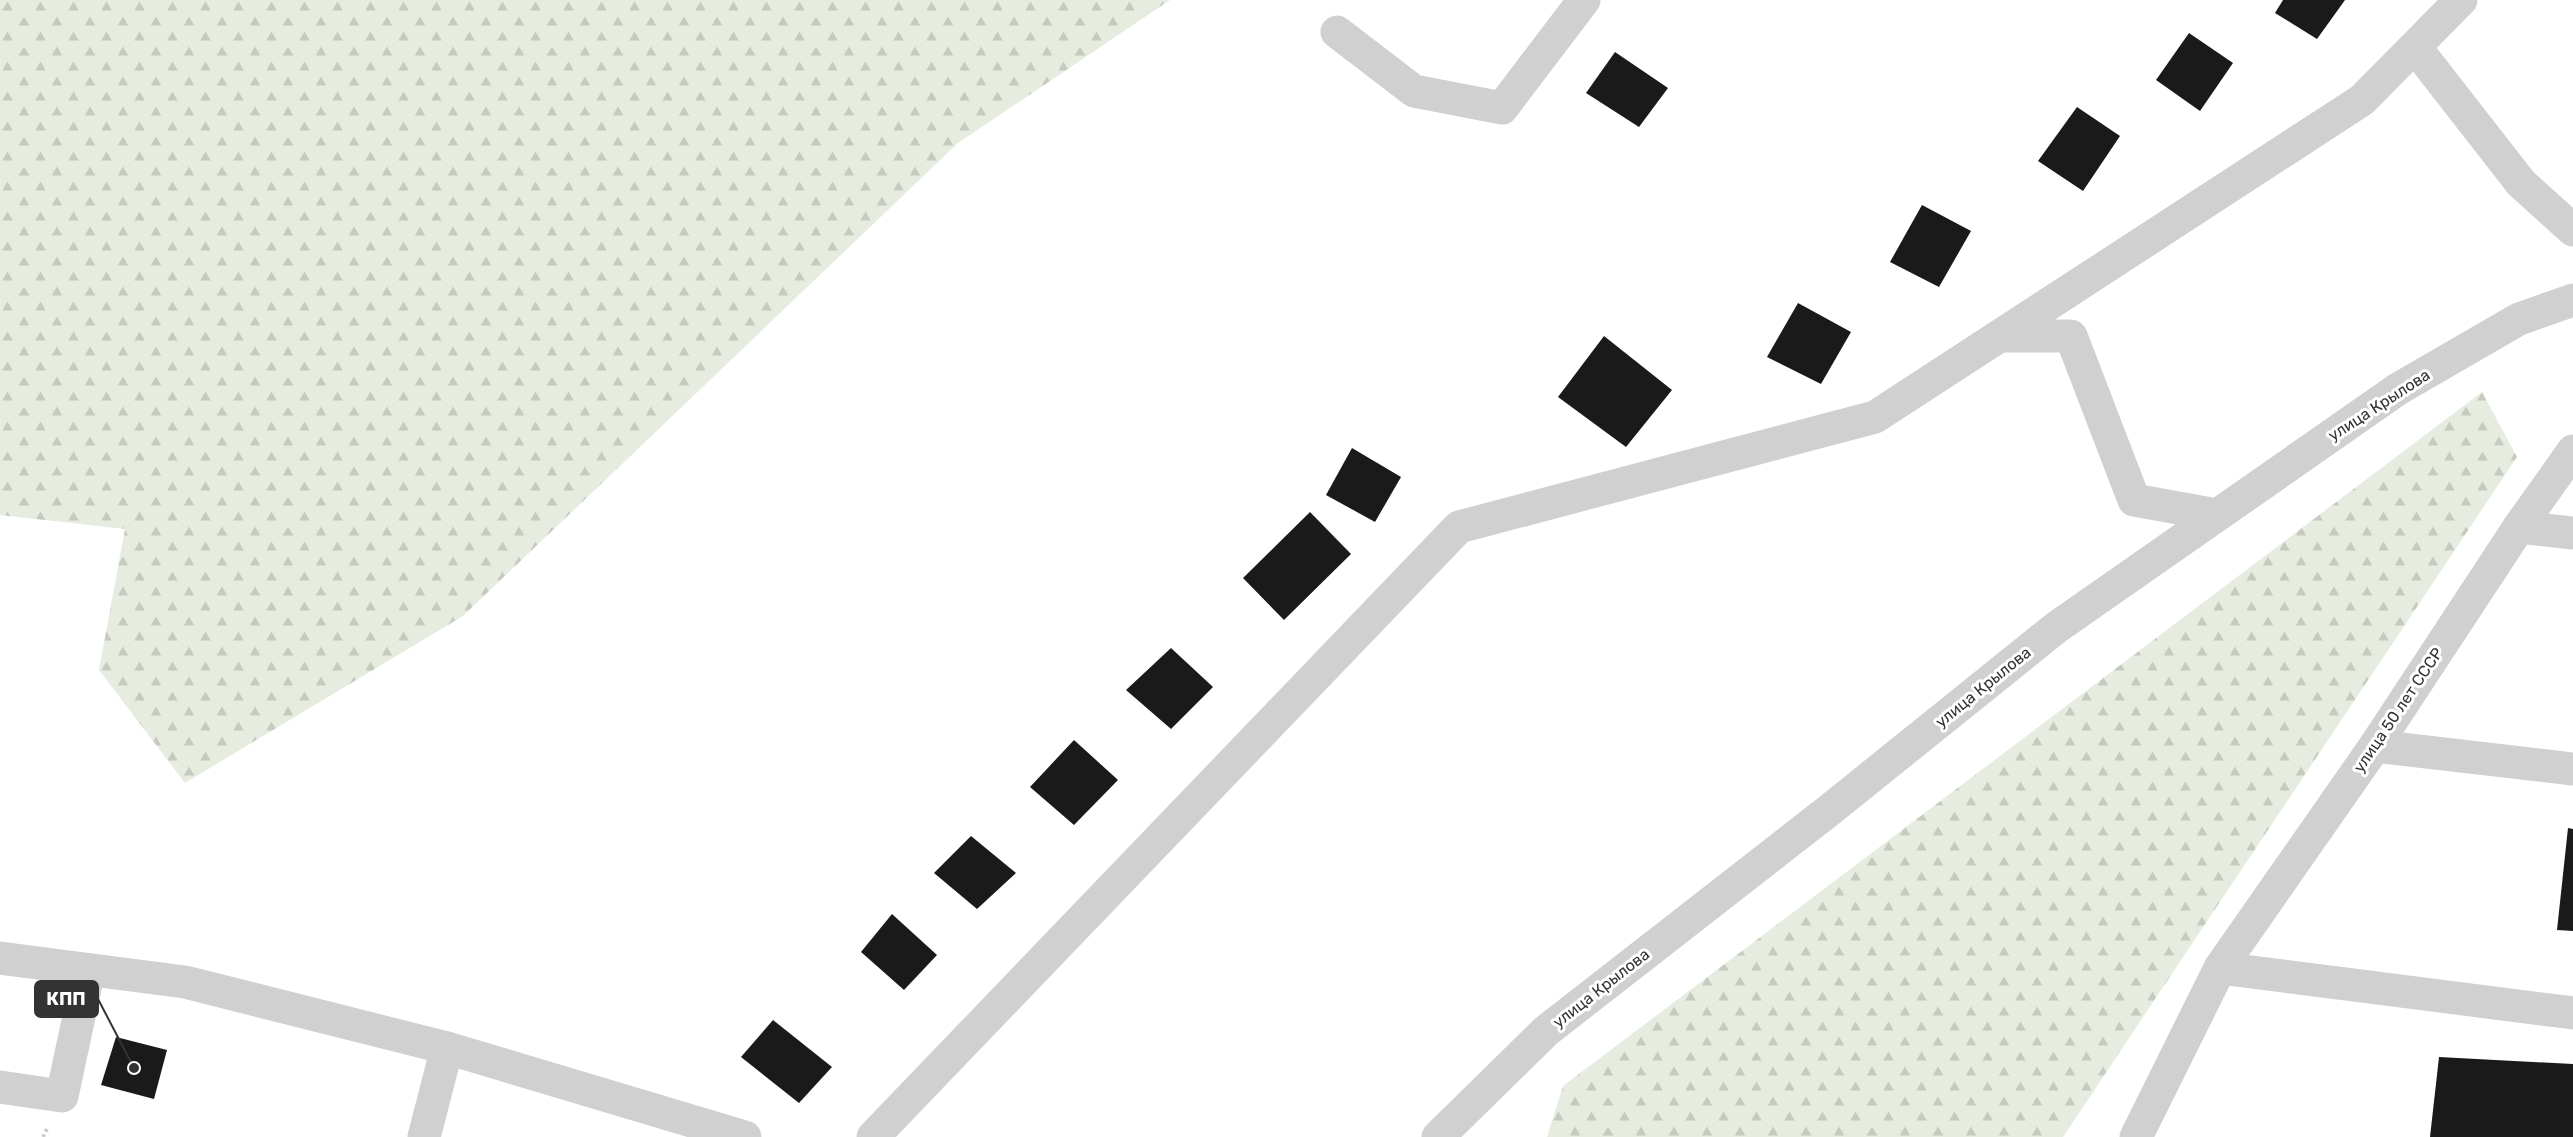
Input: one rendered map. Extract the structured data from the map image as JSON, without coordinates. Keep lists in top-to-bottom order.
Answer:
{
  "streets": {
    "street": ["улица Крылова", "улица 50 лет СССР"]
  },
  "places": ["КПП"]
}
